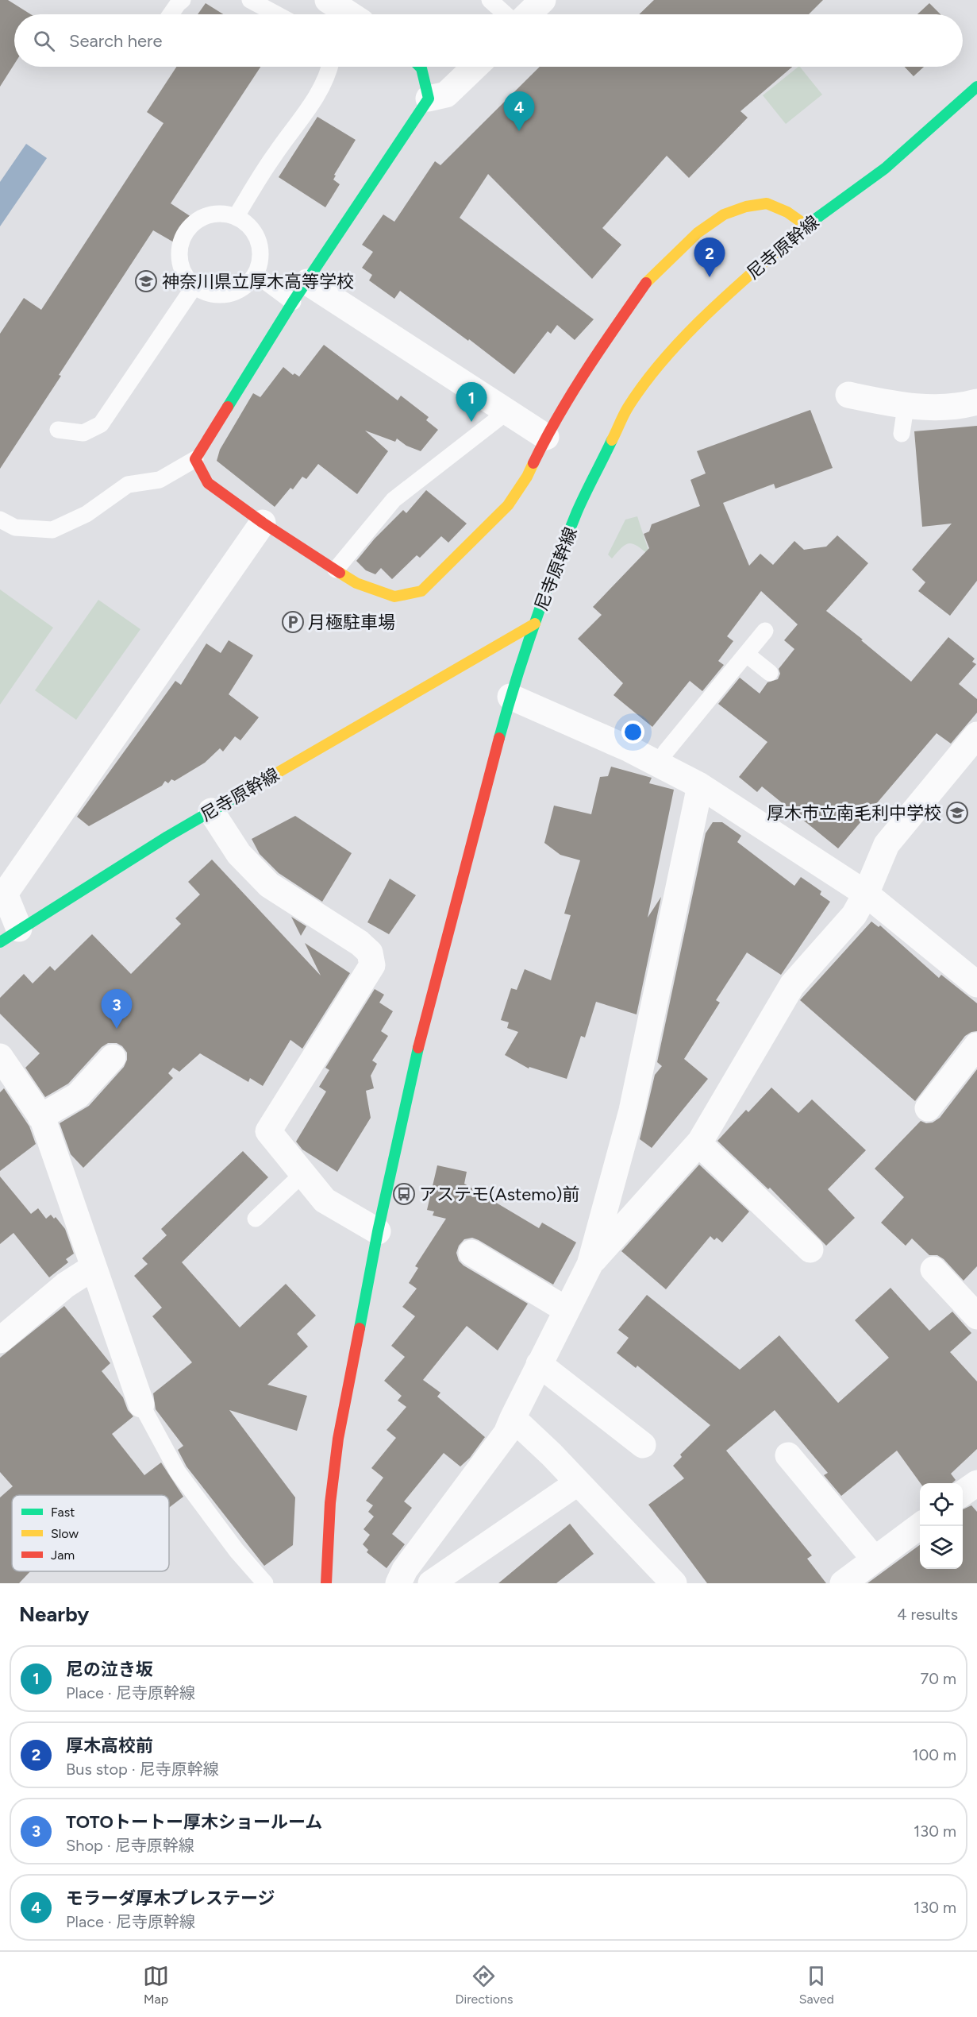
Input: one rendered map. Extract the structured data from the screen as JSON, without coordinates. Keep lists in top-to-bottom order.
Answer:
{
  "streets": {
    "street": ["尼寺原幹線"]
  },
  "places": {
    "school or university": ["神奈川県立厚木高等学校", "厚木市立南毛利中学校"],
    "parking": ["月極駐車場"],
    "bus stop": ["アステモ(Astemo)前"]
  },
  "legend": ["Fast", "Slow", "Jam"],
  "page": {
    "search": "Search here",
    "pins": [
      "4",
      "2",
      "1",
      "3"
    ],
    "heading": ["Nearby", "4 results"],
    "list": [
      {
        "mark": "1",
        "name": "尼の泣き坂",
        "note": "Place · 尼寺原幹線",
        "value": "70 m"
      },
      {
        "mark": "2",
        "name": "厚木高校前",
        "note": "Bus stop · 尼寺原幹線",
        "value": "100 m"
      },
      {
        "mark": "3",
        "name": "TOTOトートー厚木ショールーム",
        "note": "Shop · 尼寺原幹線",
        "value": "130 m"
      },
      {
        "mark": "4",
        "name": "モラーダ厚木プレステージ",
        "note": "Place · 尼寺原幹線",
        "value": "130 m"
      }
    ],
    "nav": ["Map", "Directions", "Saved"]
  }
}
